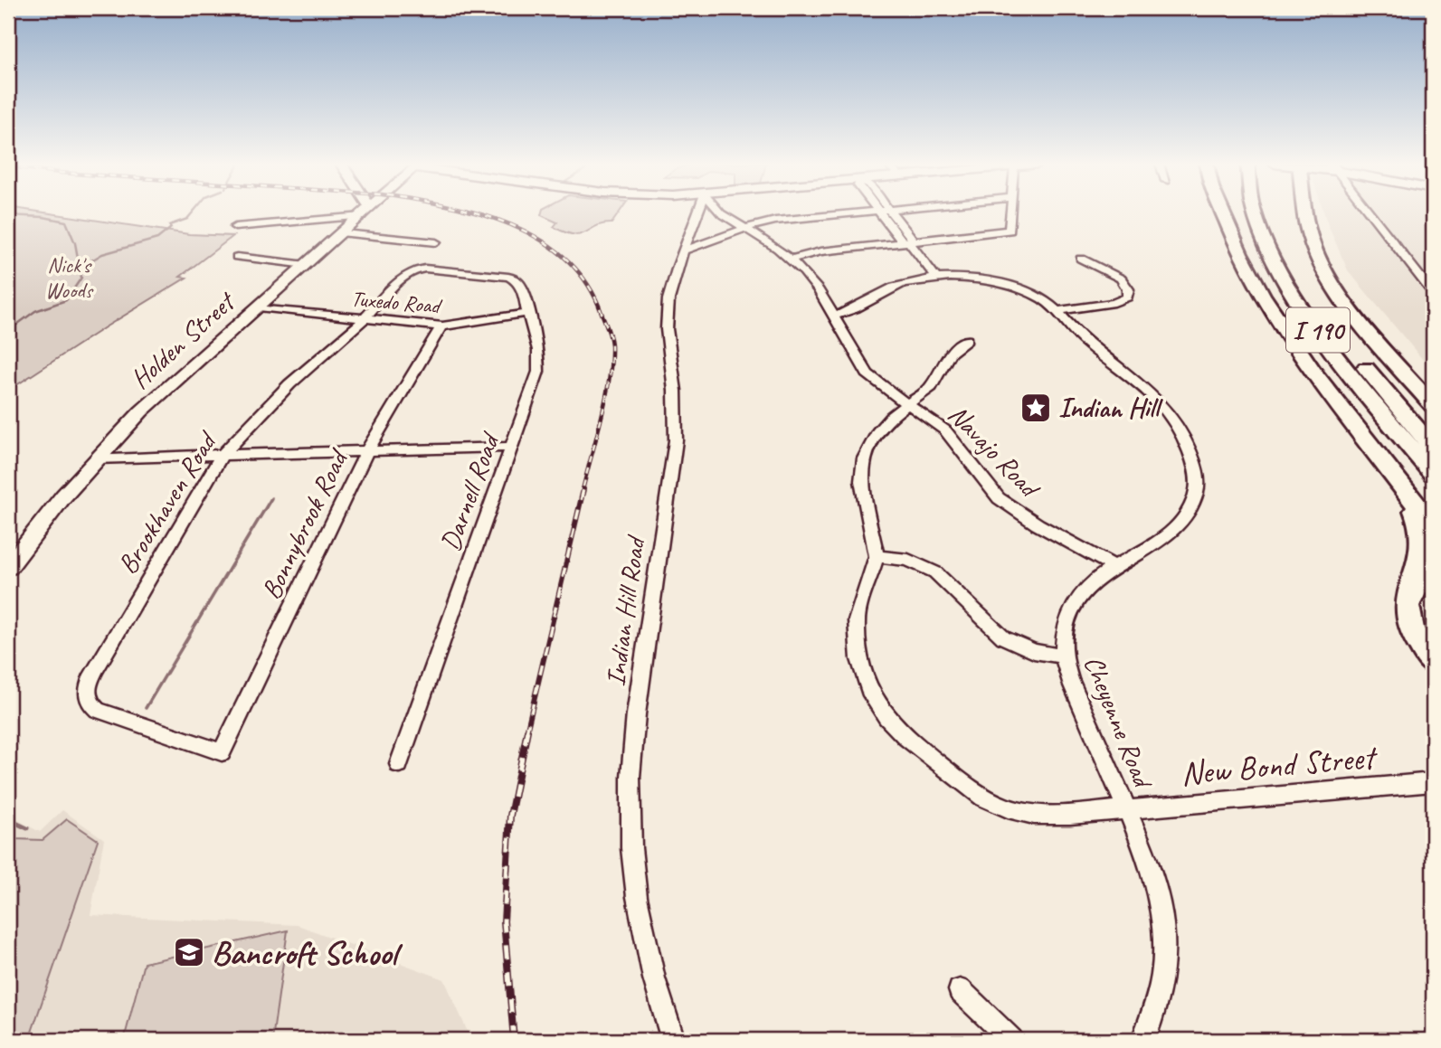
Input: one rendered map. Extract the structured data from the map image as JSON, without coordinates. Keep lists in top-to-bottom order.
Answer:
{
  "streets": {
    "highway": ["I 190"],
    "main road": ["Holden Street"],
    "street": [
      "Tuxedo Road",
      "Navajo Road",
      "Darnell Road",
      "Brookhaven Road",
      "Bonnybrook Road",
      "Indian Hill Road",
      "Cheyenne Road",
      "New Bond Street"
    ]
  },
  "crossings": [
    ["Tuxedo Road", "Holden Street"],
    ["Tuxedo Road", "Darnell Road"],
    ["Tuxedo Road", "Brookhaven Road"],
    ["Tuxedo Road", "Bonnybrook Road"],
    ["Navajo Road", "Cheyenne Road"],
    ["Darnell Road", "Brookhaven Road"],
    ["Brookhaven Road", "Bonnybrook Road"],
    ["Cheyenne Road", "New Bond Street"]
  ],
  "parks": ["Nick's Woods"],
  "places": {
    "place": ["Indian Hill"],
    "school or university": ["Bancroft School"]
  }
}
